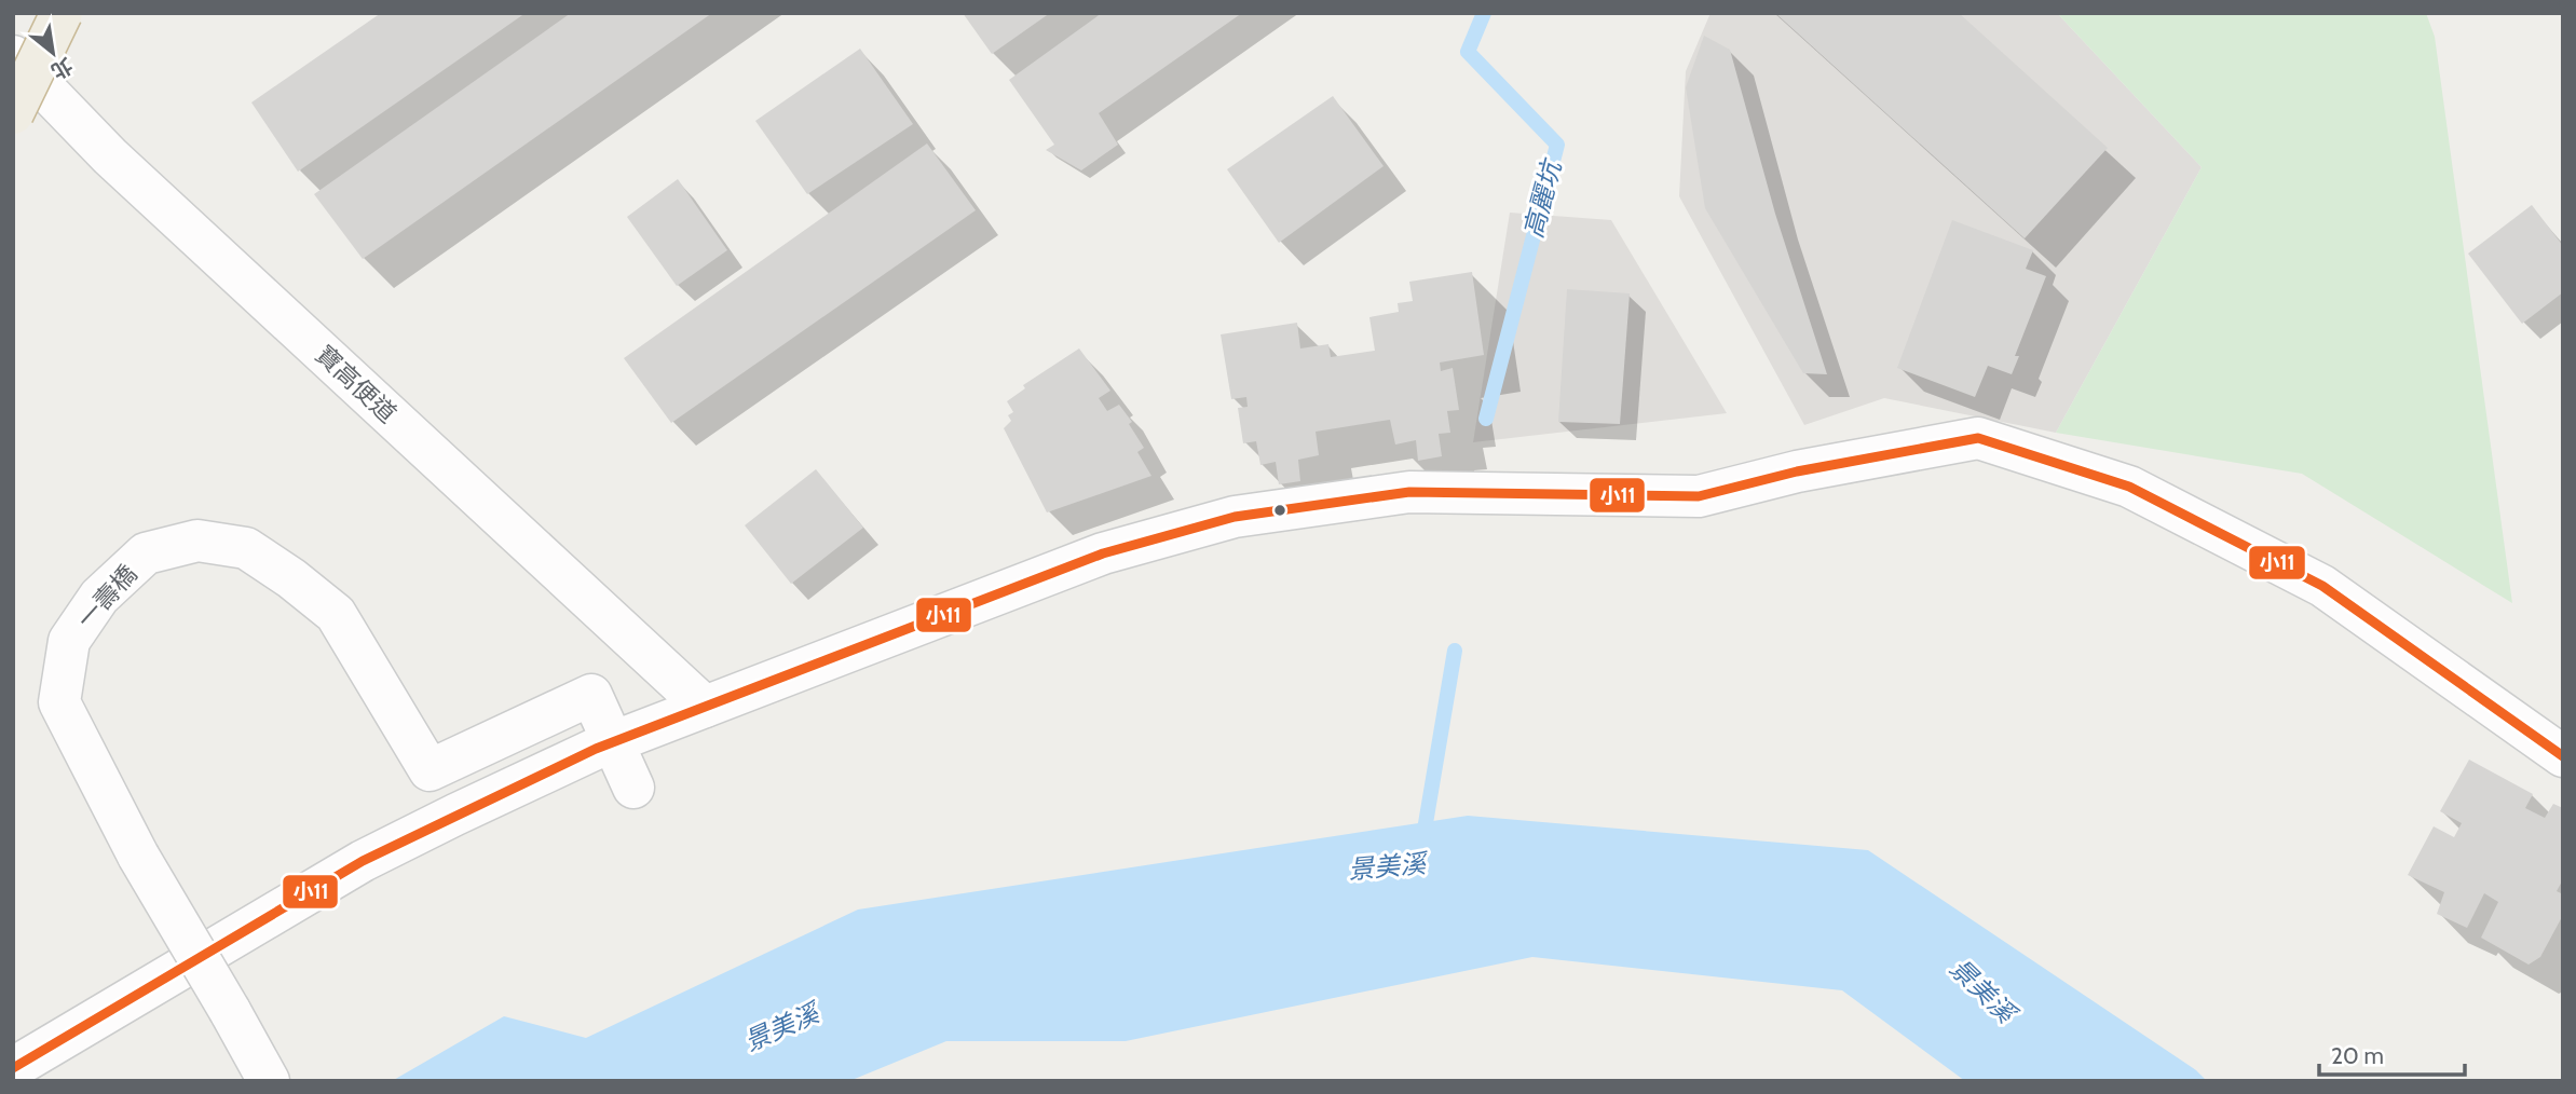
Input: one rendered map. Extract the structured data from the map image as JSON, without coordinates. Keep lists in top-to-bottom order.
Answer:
{
  "streets": {
    "street": ["寶高便道", "一壽橋"]
  },
  "water": ["高麗坑", "景美溪"],
  "lines": ["transit line 小11"],
  "scale_bar": "20 m",
  "north": "bottom right"
}
